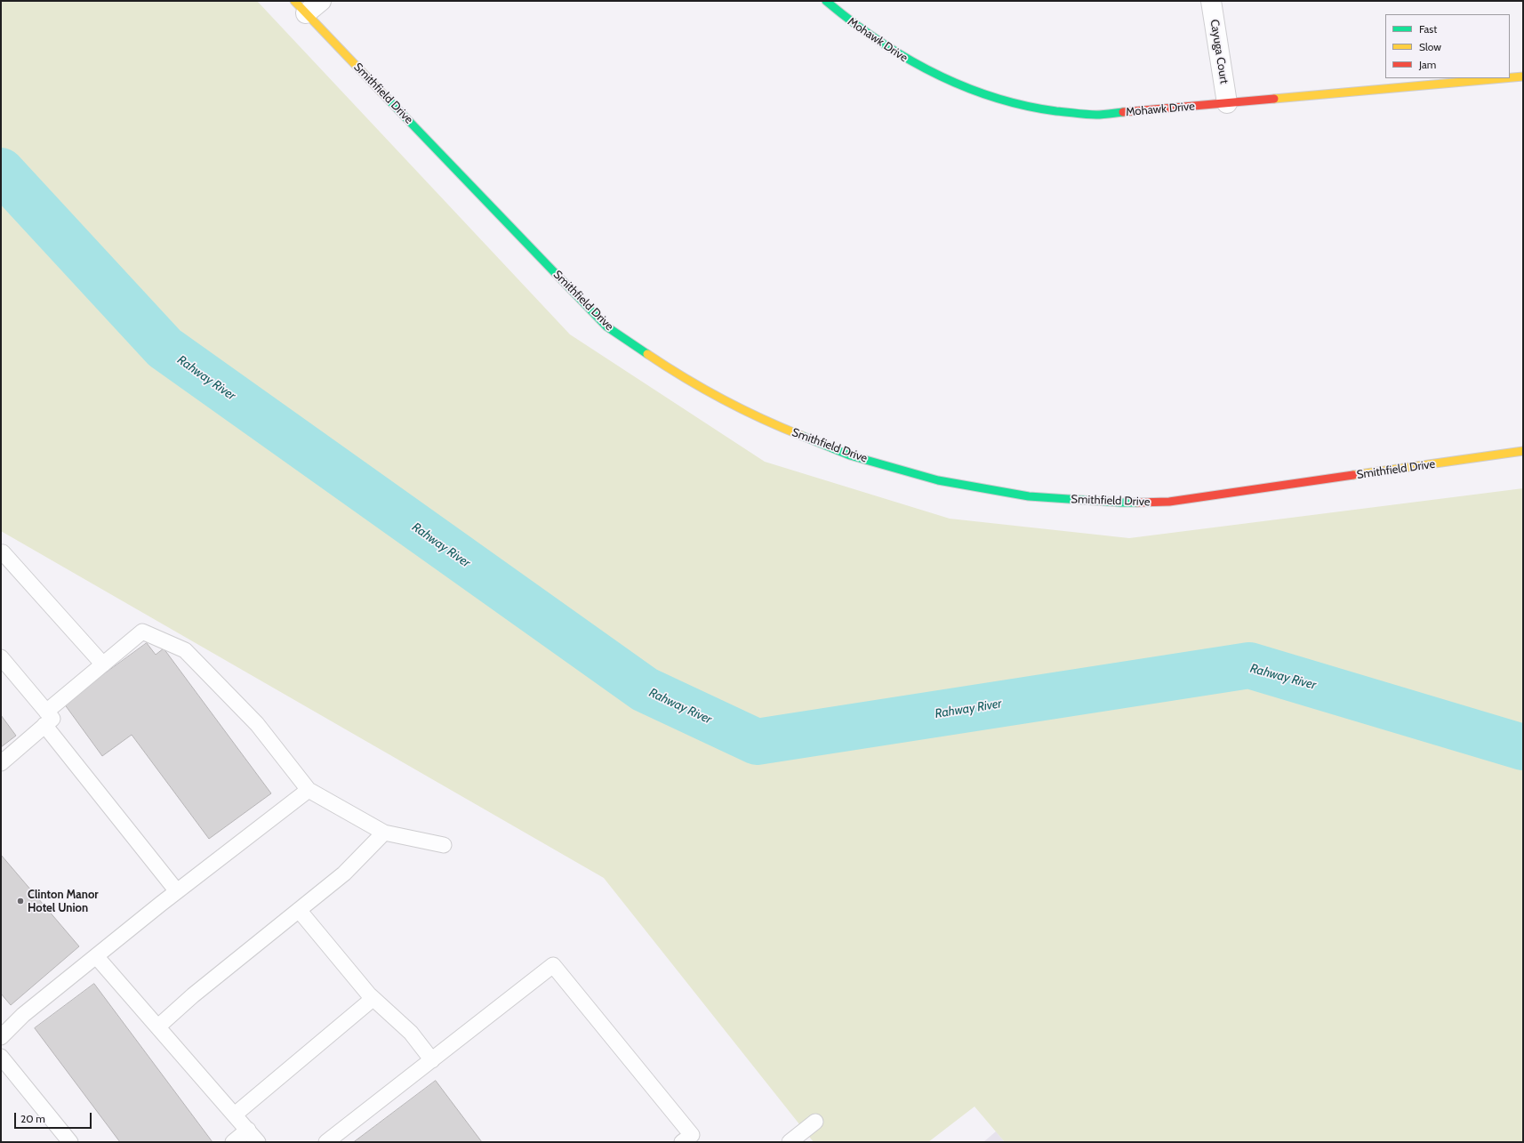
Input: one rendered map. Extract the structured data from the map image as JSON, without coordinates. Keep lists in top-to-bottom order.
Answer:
{
  "streets": {
    "street": ["Mohawk Drive", "Cayuga Court", "Smithfield Drive"]
  },
  "crossings": [
    ["Mohawk Drive", "Cayuga Court"]
  ],
  "water": ["Rahway River"],
  "places": ["Clinton Manor Hotel Union"],
  "legend": ["Fast", "Slow", "Jam"],
  "scale_bar": "20 m"
}
